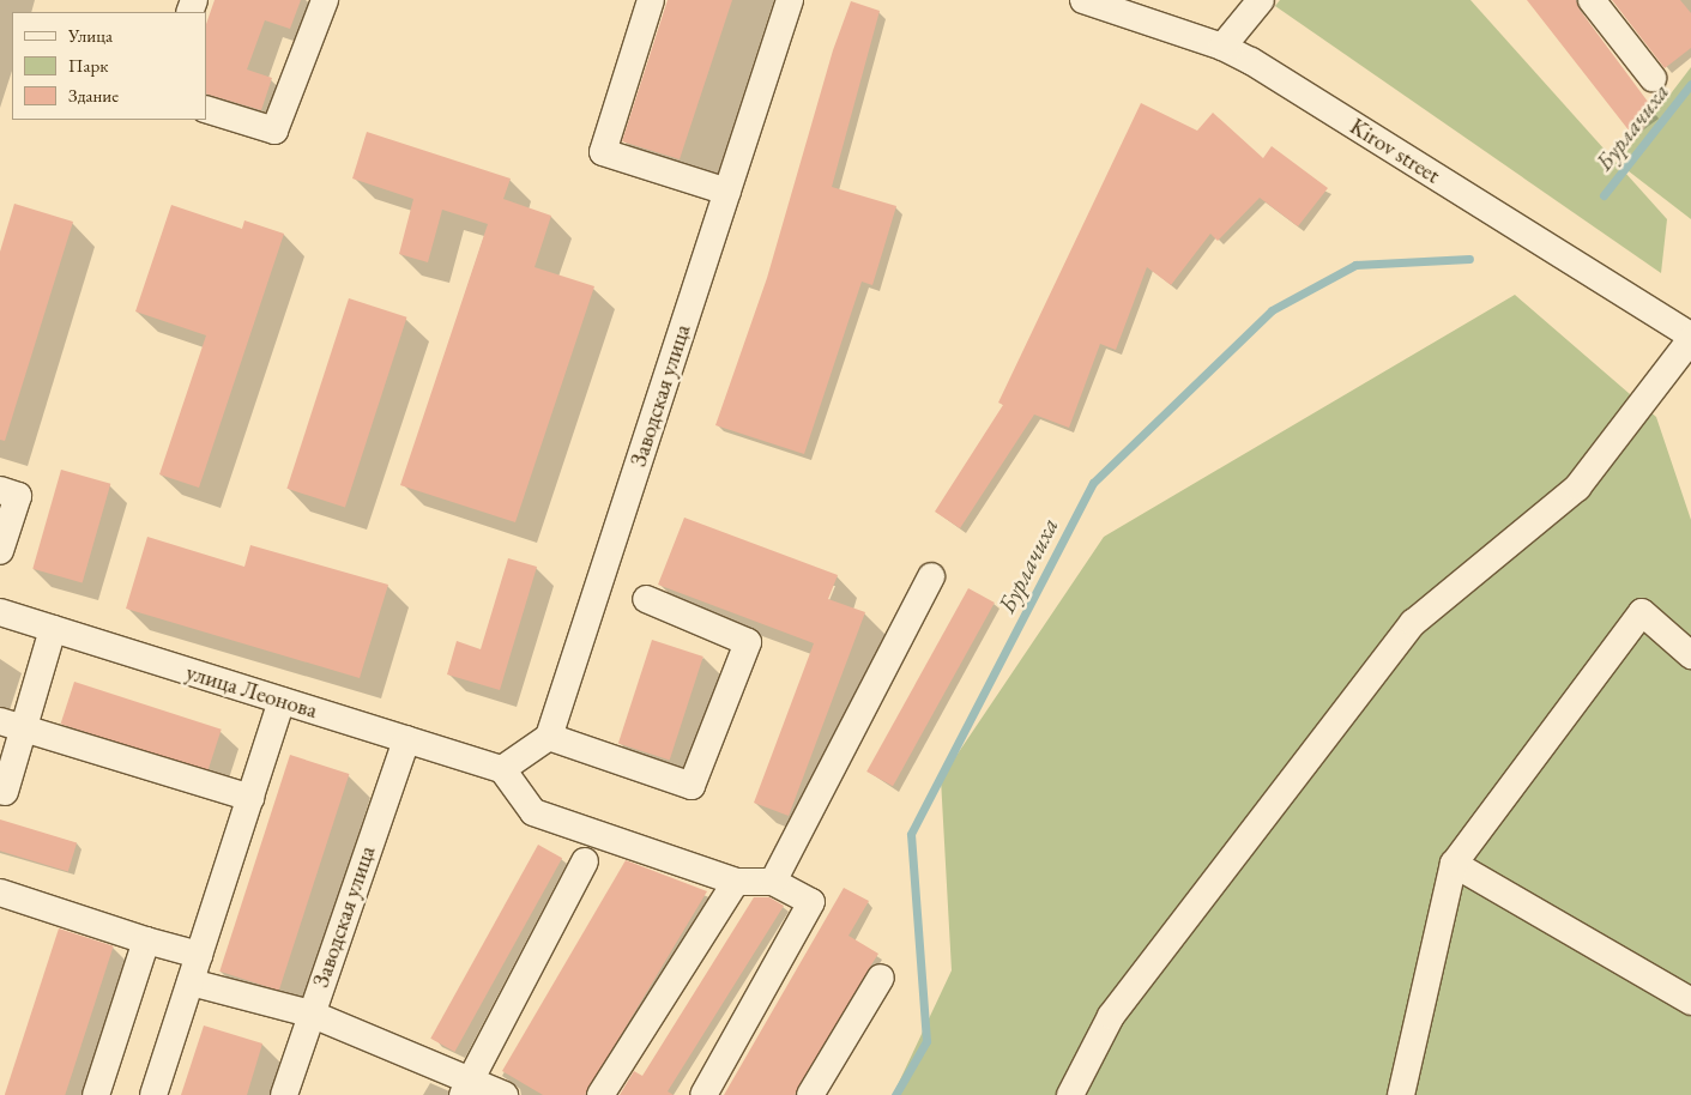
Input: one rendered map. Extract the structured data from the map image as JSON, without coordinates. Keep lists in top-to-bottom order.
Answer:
{
  "streets": {
    "street": ["Kirov street", "Заводская улица", "улица Леонова"]
  },
  "crossings": [
    ["Заводская улица", "улица Леонова"]
  ],
  "water": ["Бурлачиха"],
  "legend": ["Улица", "Парк", "Здание"]
}
